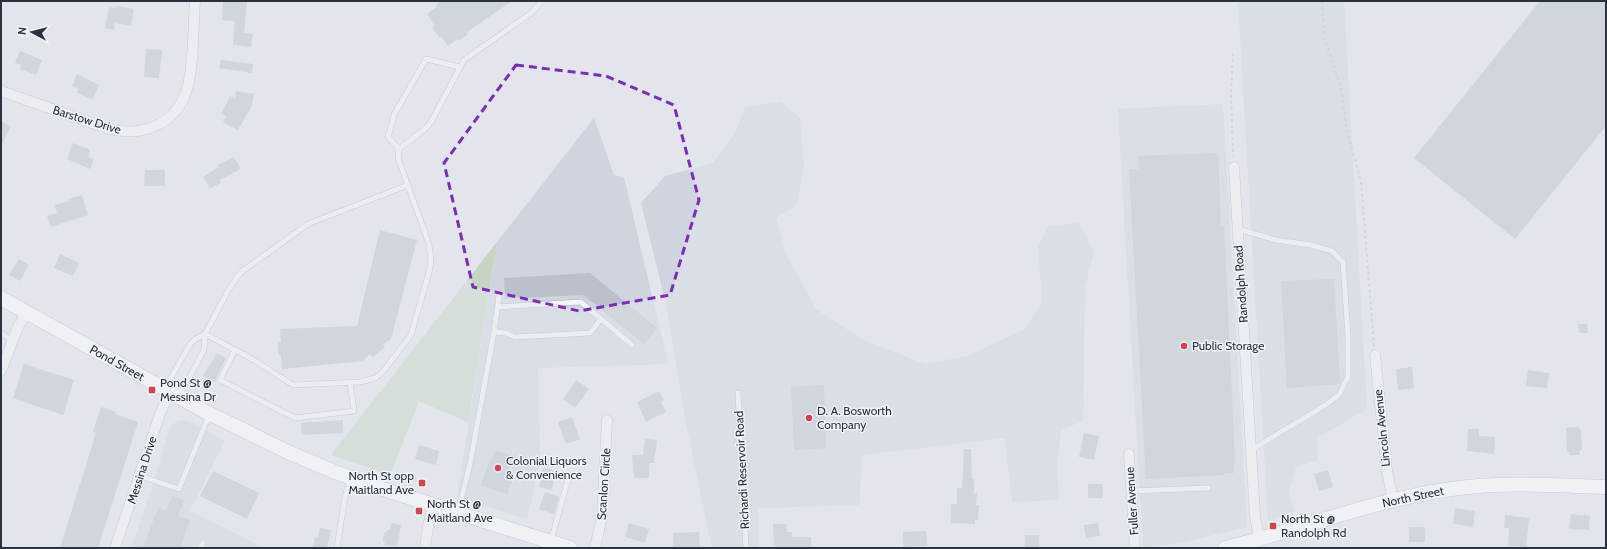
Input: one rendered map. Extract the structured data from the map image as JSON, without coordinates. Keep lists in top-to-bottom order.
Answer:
{
  "streets": {
    "main road": ["Pond Street", "North Street"],
    "street": [
      "Barstow Drive",
      "Randolph Road",
      "Lincoln Avenue",
      "Messina Drive",
      "Scanlon Circle",
      "Fuller Avenue"
    ],
    "lane": ["Richardi Reservoir Road"]
  },
  "crossings": [
    ["Randolph Road", "North Street"],
    ["Pond Street", "Messina Drive"],
    ["Lincoln Avenue", "North Street"]
  ],
  "places": {
    "other": ["Public Storage", "D. A. Bosworth Company", "Colonial Liquors & Convenience"],
    "transit": [
      "Pond St @ Messina Dr",
      "North St opp Maitland Ave",
      "North St @ Maitland Ave",
      "North St @ Randolph Rd"
    ]
  },
  "north": "left"
}
